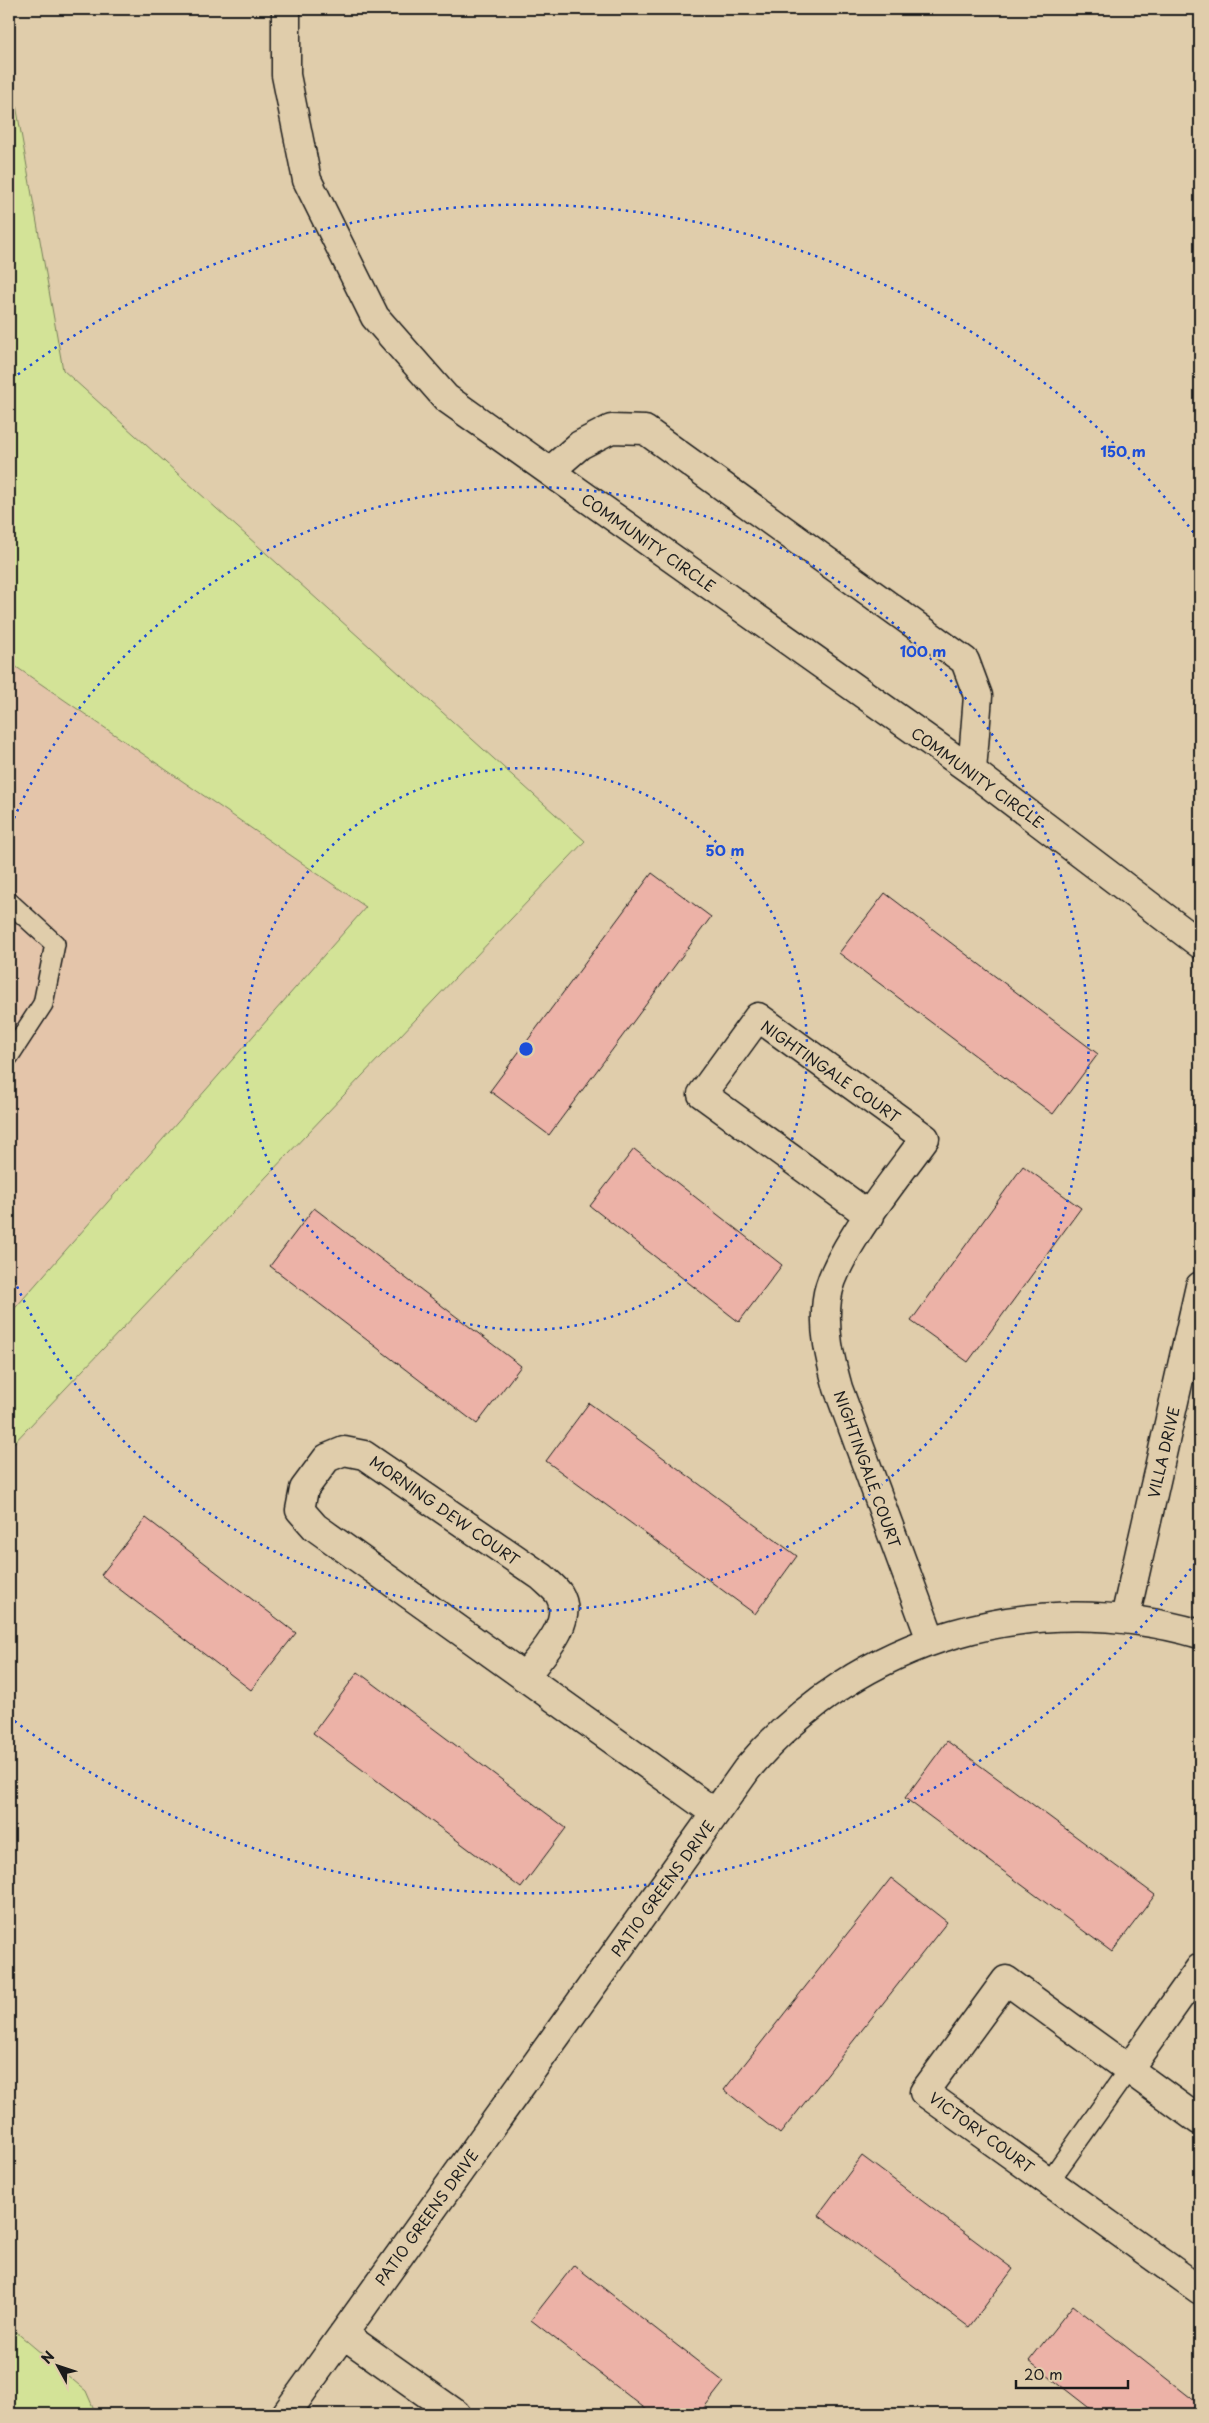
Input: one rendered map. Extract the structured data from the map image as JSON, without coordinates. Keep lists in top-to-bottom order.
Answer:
{
  "streets": {
    "street": [
      "COMMUNITY CIRCLE",
      "NIGHTINGALE COURT",
      "VILLA DRIVE",
      "MORNING DEW COURT",
      "PATIO GREENS DRIVE",
      "VICTORY COURT"
    ]
  },
  "crossings": [
    ["NIGHTINGALE COURT", "PATIO GREENS DRIVE"],
    ["VILLA DRIVE", "PATIO GREENS DRIVE"],
    ["MORNING DEW COURT", "PATIO GREENS DRIVE"]
  ],
  "scale_bar": "20 m",
  "north": "top left",
  "rings": ["150 m", "100 m", "50 m"]
}
